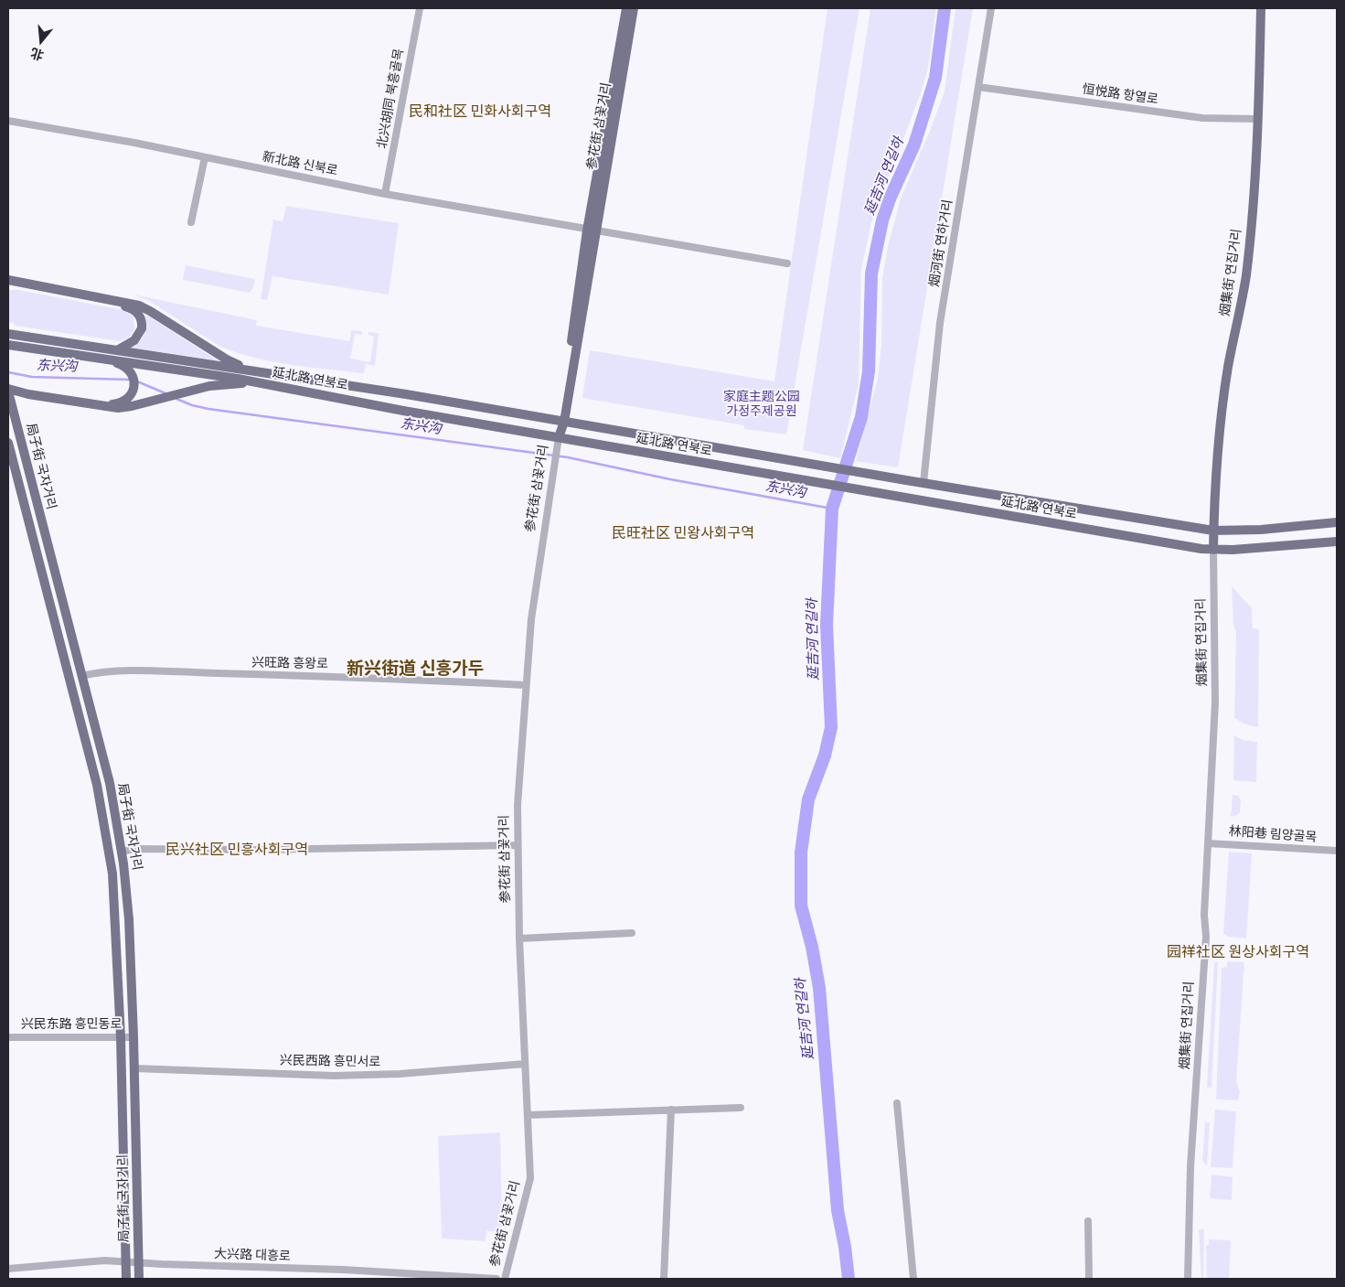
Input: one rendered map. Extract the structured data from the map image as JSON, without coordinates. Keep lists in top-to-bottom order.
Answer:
{
  "streets": {
    "main road": [
      "参花街 삼꽃거리",
      "烟集街 연집거리",
      "延北路 연북로",
      "局子街 국자거리"
    ],
    "street": [
      "恒悦路 항열로",
      "北兴胡同 북흥골목",
      "新北路 신북로",
      "烟河街 연하거리",
      "兴旺路 흥왕로",
      "林阳巷 림양골목",
      "兴民东路 흥민동로",
      "兴民西路 흥민서로",
      "大兴路 대흥로"
    ]
  },
  "crossings": [
    ["恒悦路 항열로", "烟河街 연하거리"],
    ["恒悦路 항열로", "烟集街 연집거리"],
    ["北兴胡同 북흥골목", "新北路 신북로"],
    ["参花街 삼꽃거리", "新北路 신북로"],
    ["参花街 삼꽃거리", "延北路 연북로"],
    ["参花街 삼꽃거리", "兴旺路 흥왕로"],
    ["参花街 삼꽃거리", "兴民西路 흥민서로"],
    ["烟河街 연하거리", "延北路 연북로"],
    ["烟集街 연집거리", "延北路 연북로"],
    ["烟集街 연집거리", "林阳巷 림양골목"],
    ["局子街 국자거리", "兴旺路 흥왕로"],
    ["局子街 국자거리", "兴民东路 흥민동로"],
    ["局子街 국자거리", "兴民西路 흥민서로"],
    ["局子街 국자거리", "大兴路 대흥로"]
  ],
  "districts": [
    "民和社区 민화사회구역",
    "民旺社区 민왕사회구역",
    "新兴街道 신흥가두",
    "民兴社区 민흥사회구역",
    "园祥社区 원상사회구역"
  ],
  "water": ["延吉河 연길하", "东兴沟"],
  "parks": ["家庭主题公园 가정주제공원"],
  "north": "bottom"
}
